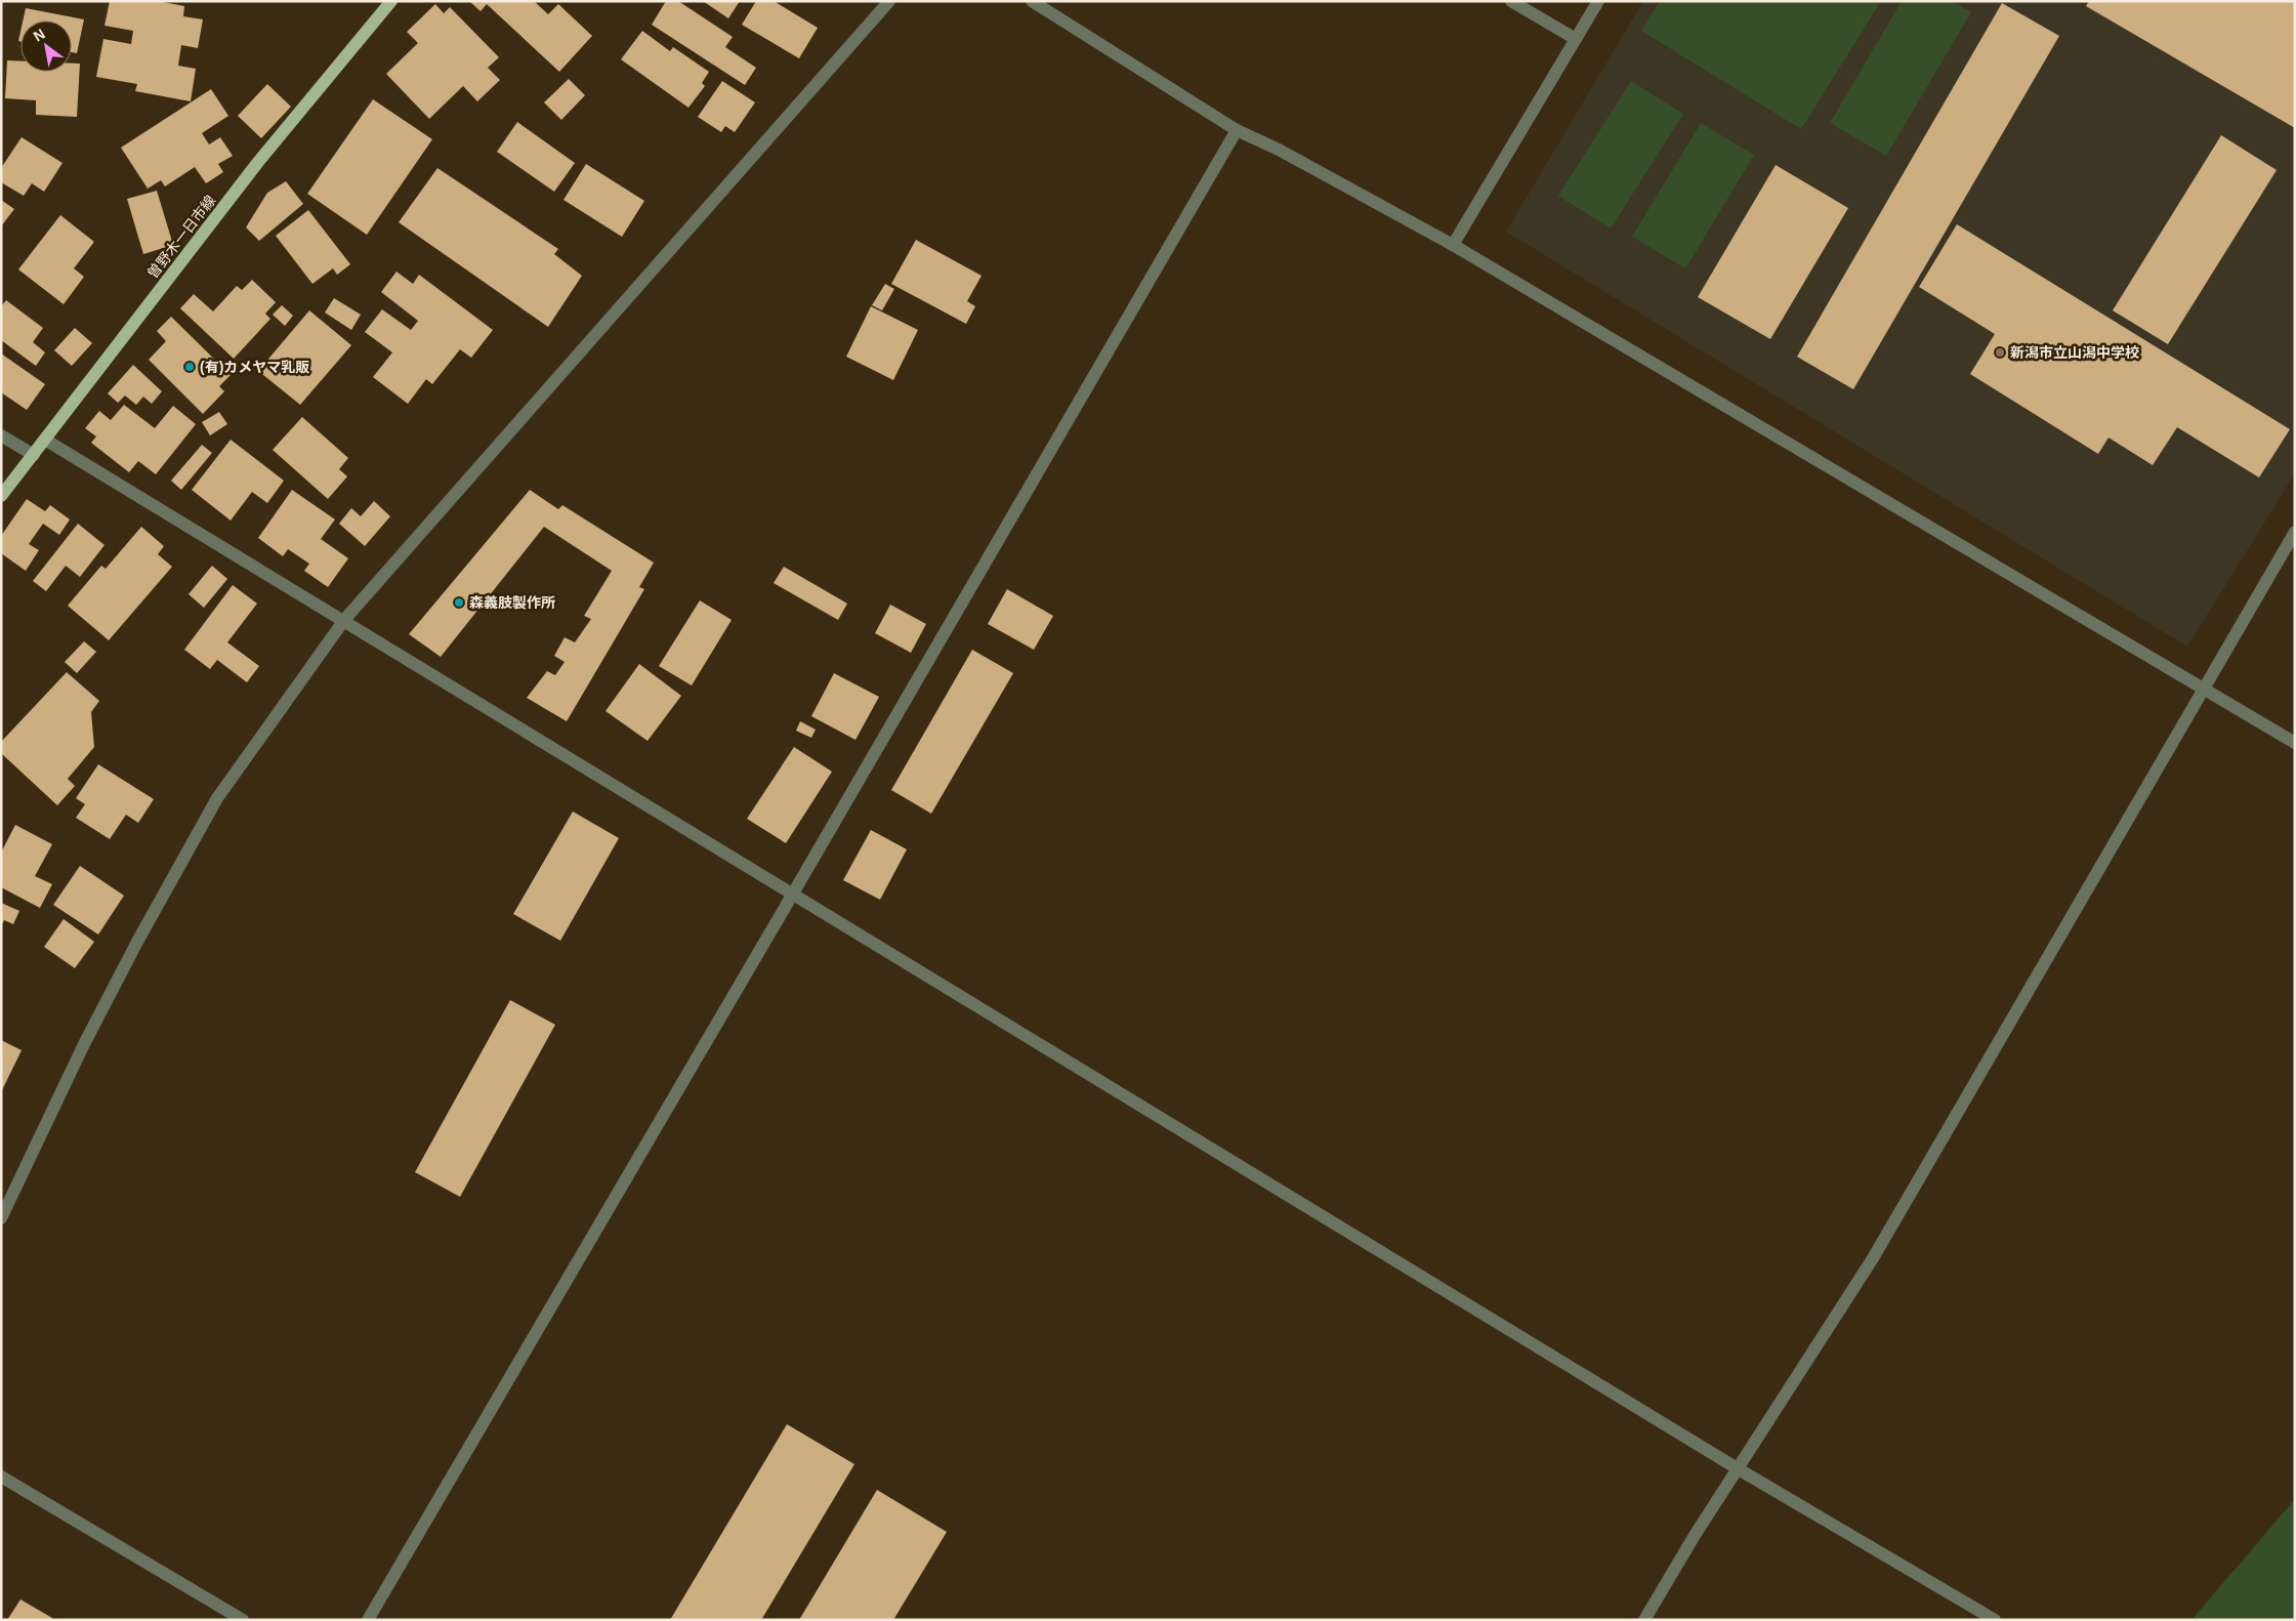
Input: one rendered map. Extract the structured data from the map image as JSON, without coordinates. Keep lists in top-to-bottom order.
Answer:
{
  "streets": {
    "main road": ["曽野木一日市線"]
  },
  "places": ["新潟市立山潟中学校", "(有)カメヤマ乳販", "森義肢製作所"],
  "north": "top left"
}
